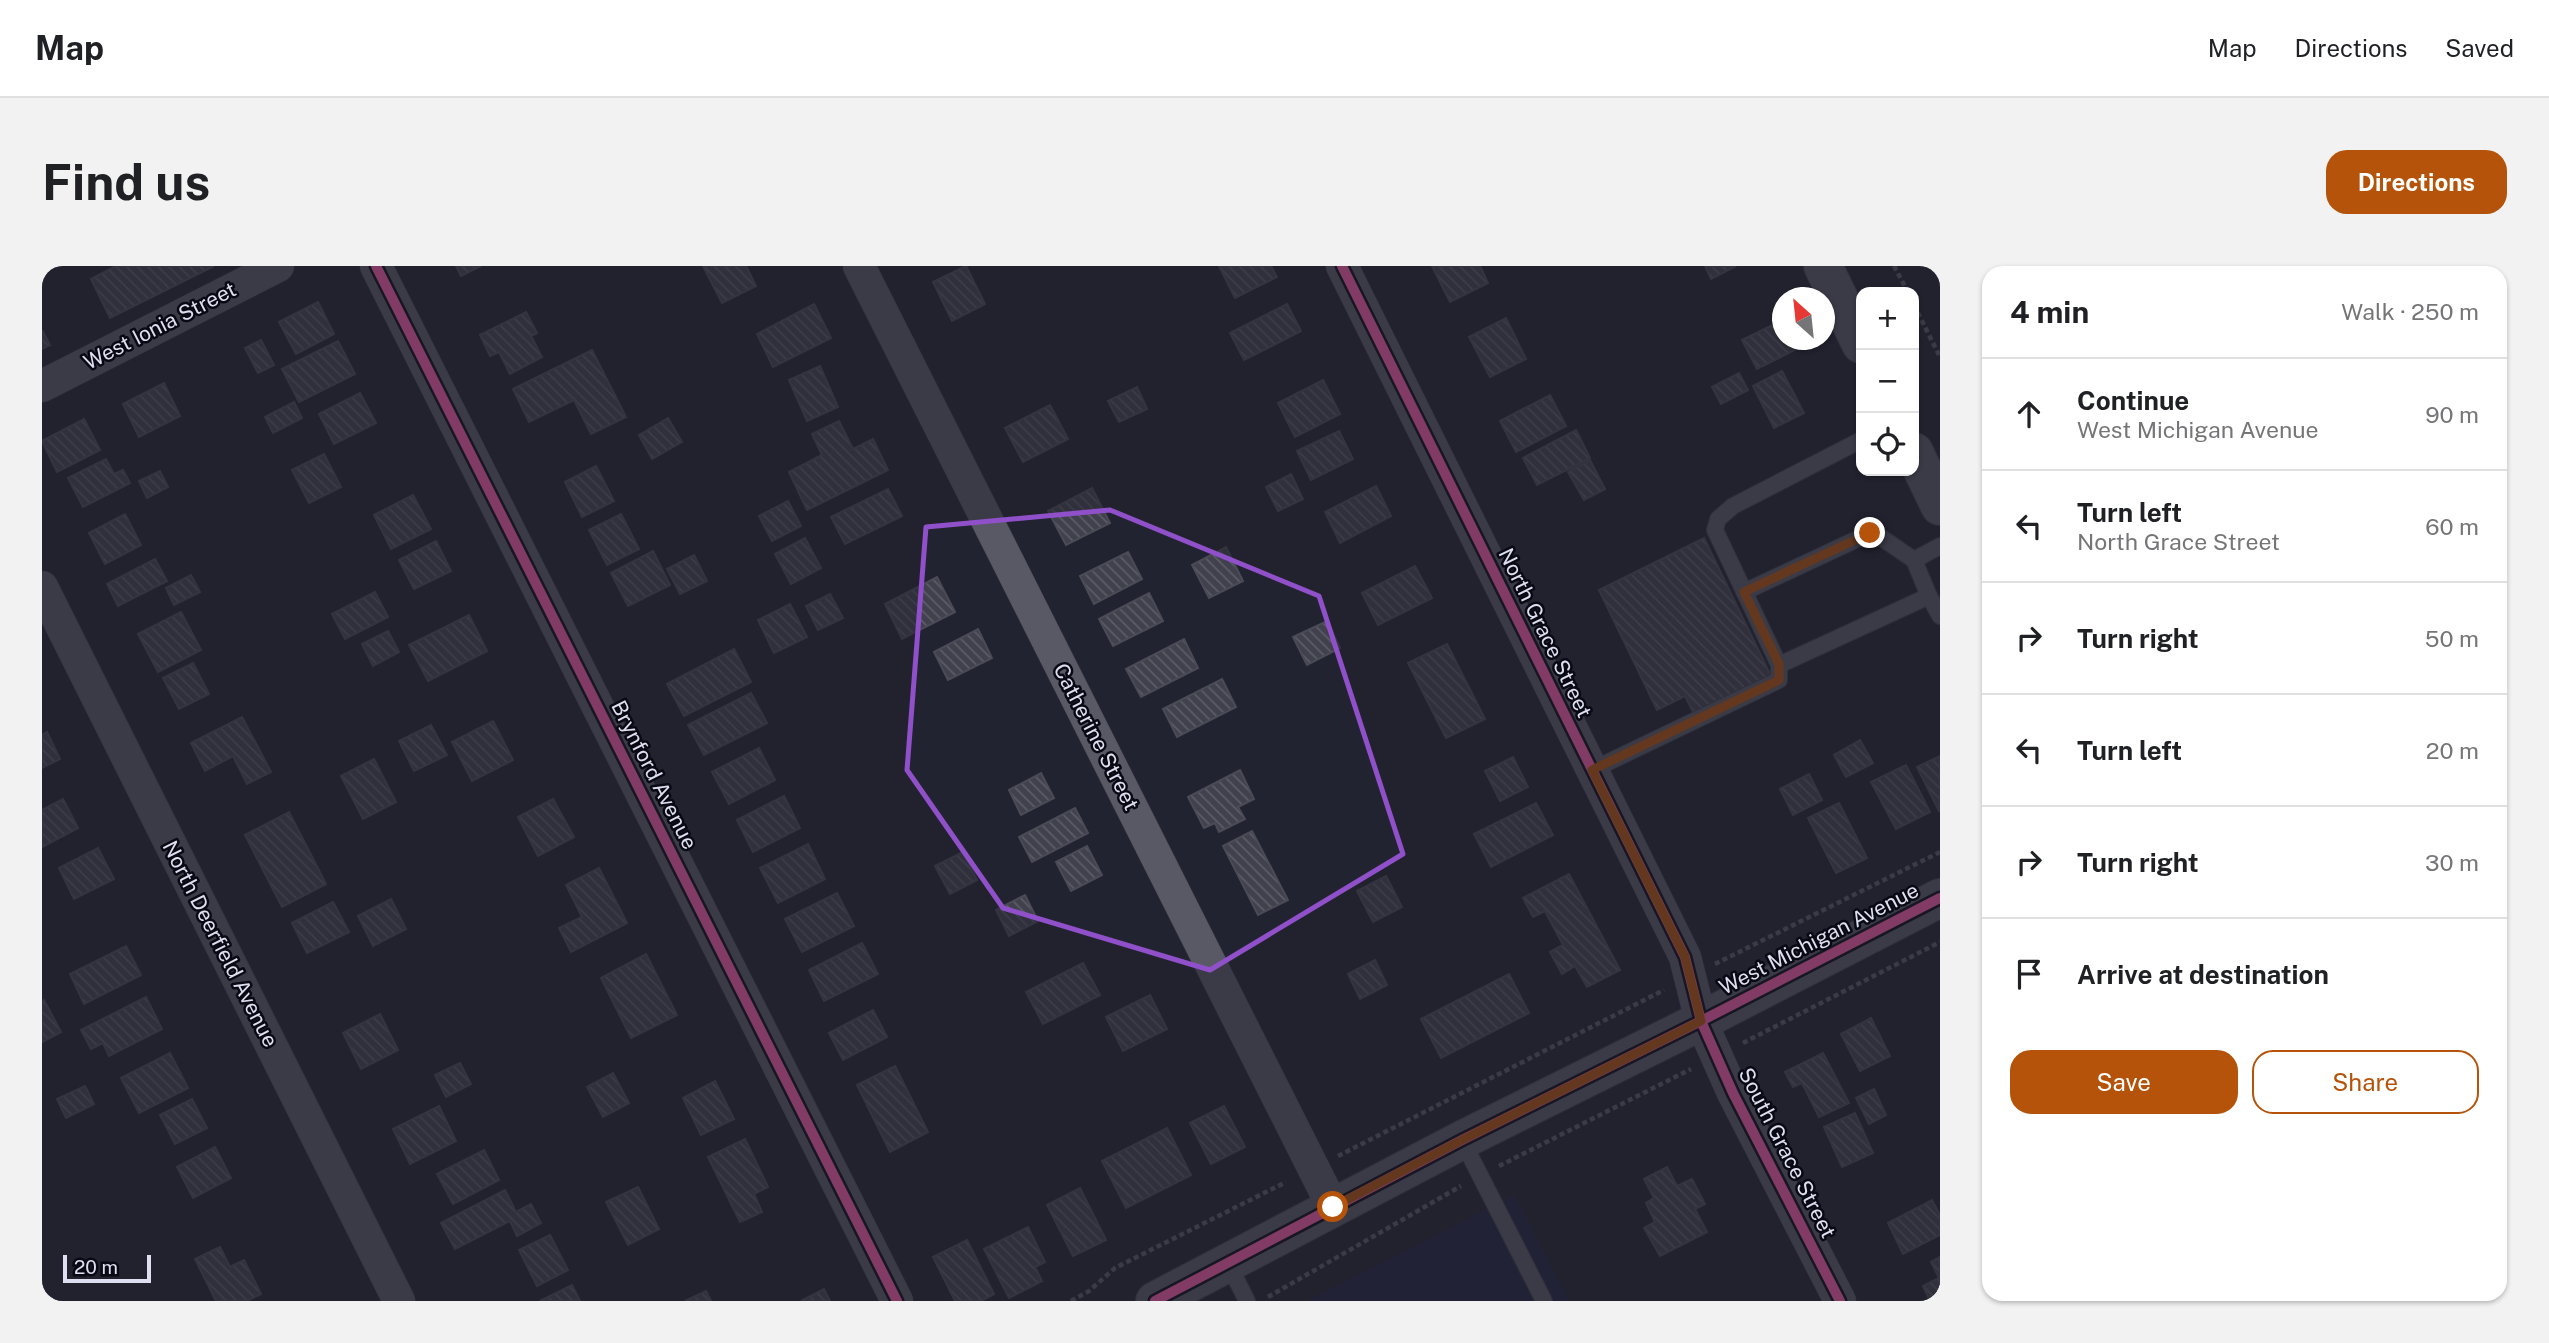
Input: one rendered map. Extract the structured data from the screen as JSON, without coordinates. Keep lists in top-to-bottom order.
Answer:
{
  "streets": {
    "street": [
      "West Ionia Street",
      "North Grace Street",
      "Catherine Street",
      "Brynford Avenue",
      "West Michigan Avenue",
      "North Deerfield Avenue",
      "South Grace Street"
    ]
  },
  "crossings": [
    ["North Grace Street", "West Michigan Avenue"],
    ["North Grace Street", "South Grace Street"],
    ["Catherine Street", "West Michigan Avenue"],
    ["West Michigan Avenue", "South Grace Street"]
  ],
  "scale_bar": "20 m",
  "north": "top left",
  "page": {
    "header": "Map",
    "nav": ["Map", "Directions", "Saved"],
    "buttons": [
      "Directions",
      ["Save", "Share"]
    ],
    "title": "Find us",
    "heading": ["4 min", "Walk · 250 m"],
    "map_buttons": ["+", "−"],
    "list": [
      ["Continue", "West Michigan Avenue", "90 m"],
      ["Turn left", "North Grace Street", "60 m"],
      ["Turn right", "50 m"],
      ["Turn left", "20 m"],
      ["Turn right", "30 m"],
      "Arrive at destination"
    ],
    "scale": "20 m"
  }
}
